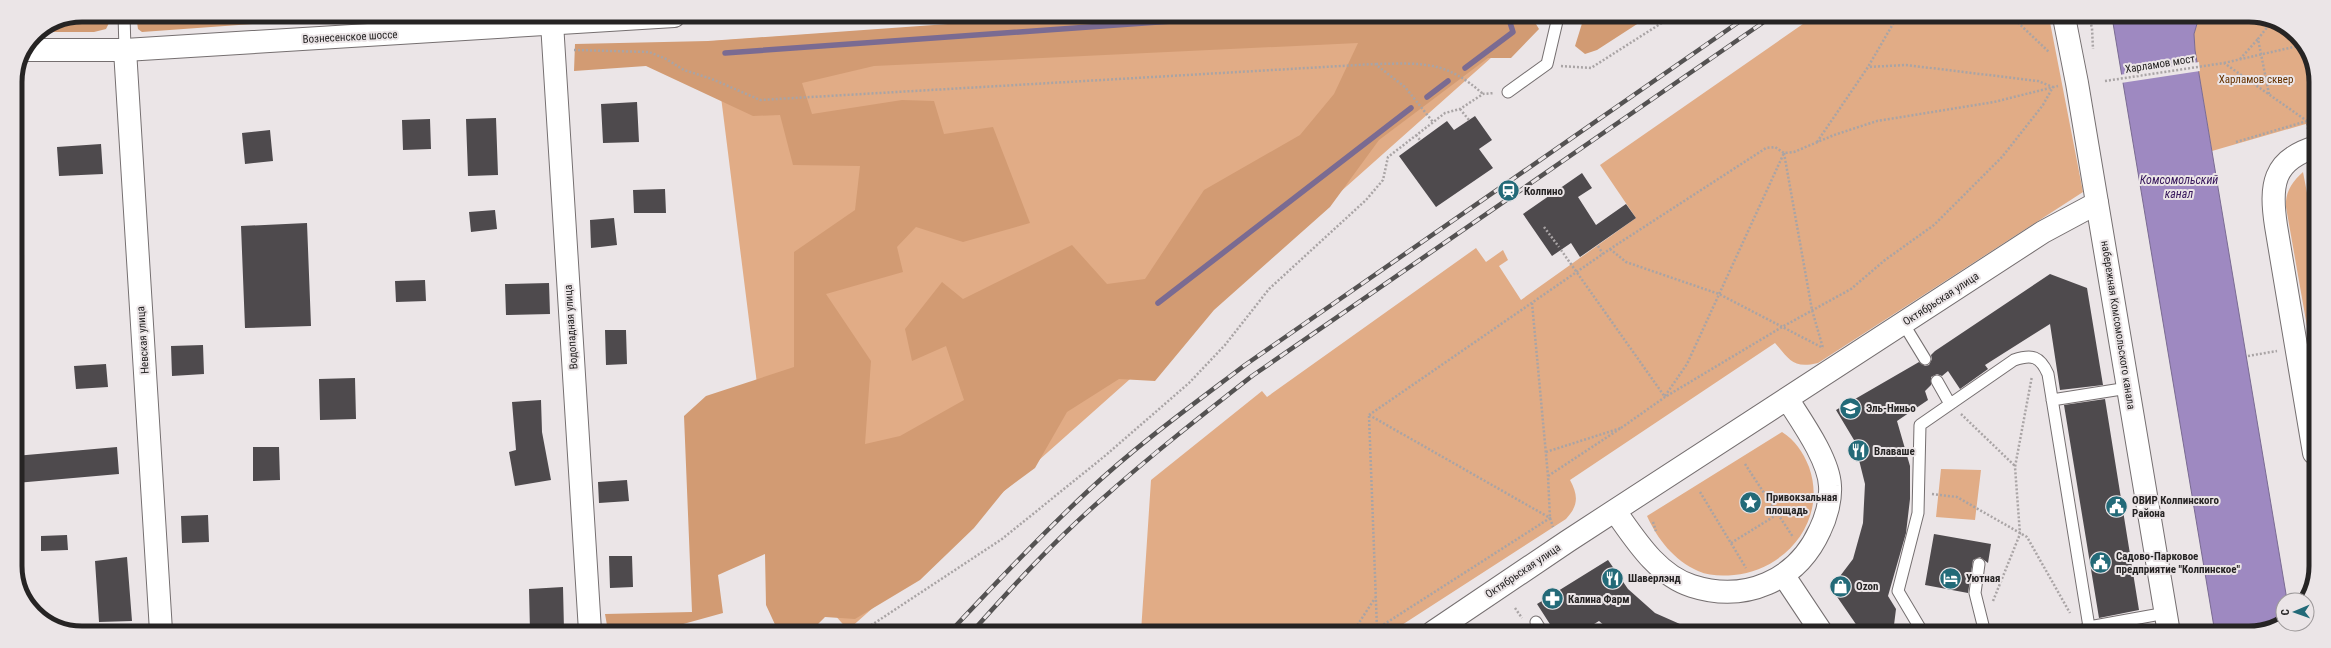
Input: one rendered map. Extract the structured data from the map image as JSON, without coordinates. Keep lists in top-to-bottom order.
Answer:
{
  "streets": {
    "street": [
      "Вознесенское шоссе",
      "Октябрьская улица",
      "набережная Комсомольского канала",
      "Водопадная улица",
      "Невская улица"
    ],
    "path": ["Харламов мост"]
  },
  "crossings": [
    ["Вознесенское шоссе", "Водопадная улица"],
    ["Вознесенское шоссе", "Невская улица"],
    ["Октябрьская улица", "набережная Комсомольского канала"]
  ],
  "water": ["Комсомольский канал"],
  "parks": ["Харламов сквер"],
  "places": {
    "station": ["Колпино"],
    "school or university": ["Эль-Ниньо"],
    "restaurant": ["Влаваше", "Шаверлэнд"],
    "place": ["Привокзальная площадь"],
    "public building": ["ОВИР Колпинского Района", "Садово-Парковое предприятие \"Колпинское\""],
    "hotel": ["Уютная"],
    "shop": ["Ozon"],
    "pharmacy": ["Калина Фарм"]
  },
  "north": "left"
}
